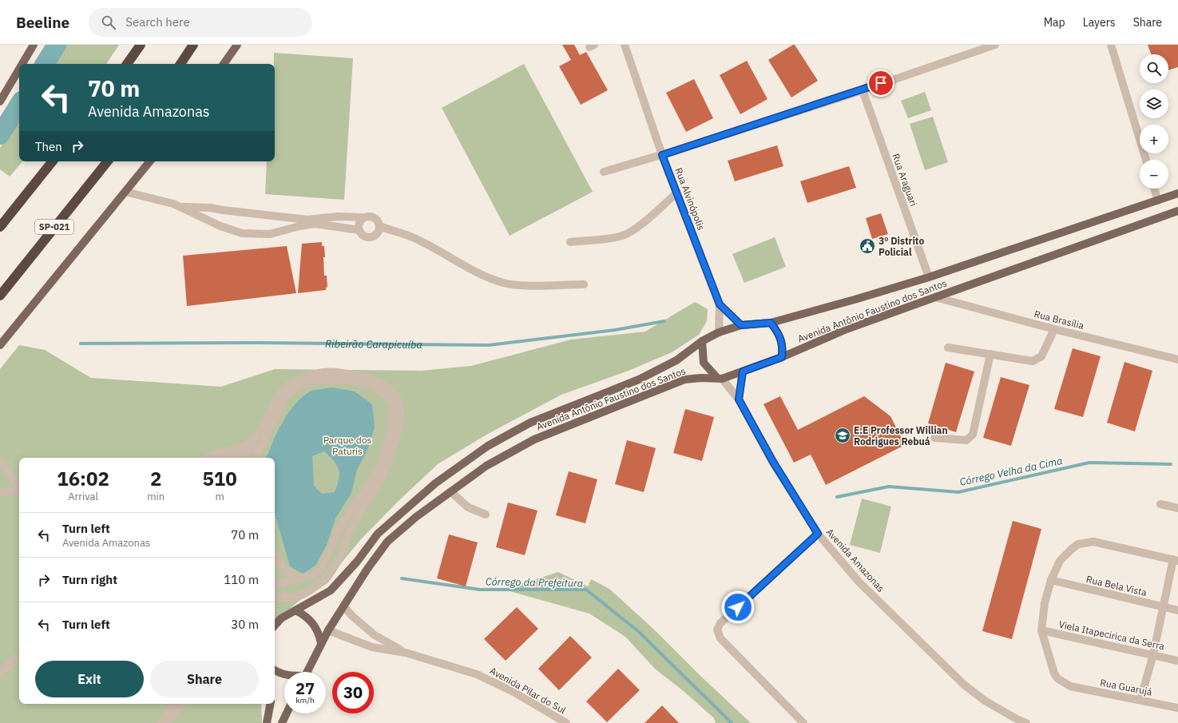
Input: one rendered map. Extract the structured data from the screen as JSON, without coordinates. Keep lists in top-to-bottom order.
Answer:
{
  "streets": {
    "highway": ["SP-021"],
    "main road": ["Avenida Antônio Faustino dos Santos"],
    "street": [
      "Rua Araguari",
      "Rua Alvinópolis",
      "Rua Brasília",
      "Avenida Amazonas",
      "Rua Bela Vista",
      "Viela Itapecirica da Serra",
      "Rua Guarujá",
      "Avenida Pilar do Sul"
    ]
  },
  "crossings": [
    ["Rua Araguari", "Avenida Antônio Faustino dos Santos"],
    ["Rua Alvinópolis", "Avenida Antônio Faustino dos Santos"],
    ["Avenida Antônio Faustino dos Santos", "Rua Brasília"],
    ["Avenida Antônio Faustino dos Santos", "Avenida Amazonas"],
    ["Avenida Antônio Faustino dos Santos", "Avenida Pilar do Sul"],
    ["Viela Itapecirica da Serra", "Rua Guarujá"]
  ],
  "water": ["Ribeirão Carapicuíba", "Córrego Velha da Cima", "Córrego da Prefeitura"],
  "parks": ["Parque dos Paturis"],
  "places": {
    "public building": ["3º Distrito Policial"],
    "school or university": ["E.E Professor Willian Rodrigues Rebuá"]
  },
  "page": {
    "header": "Beeline",
    "search": "Search here",
    "nav": ["Map", "Layers", "Share"],
    "map_buttons": ["+", "−"],
    "turn": ["70 m", "Avenida Amazonas"],
    "then": "Then",
    "eta": [
      "16:02",
      "Arrival",
      "2",
      "min",
      "510",
      "m"
    ],
    "list": [
      {
        "name": "Turn left",
        "note": "Avenida Amazonas",
        "value": "70 m"
      },
      {
        "name": "Turn right",
        "value": "110 m"
      },
      {
        "name": "Turn left",
        "value": "30 m"
      }
    ],
    "buttons": ["Exit", "Share"],
    "speed": "27 km/h",
    "limit": "30"
  }
}
